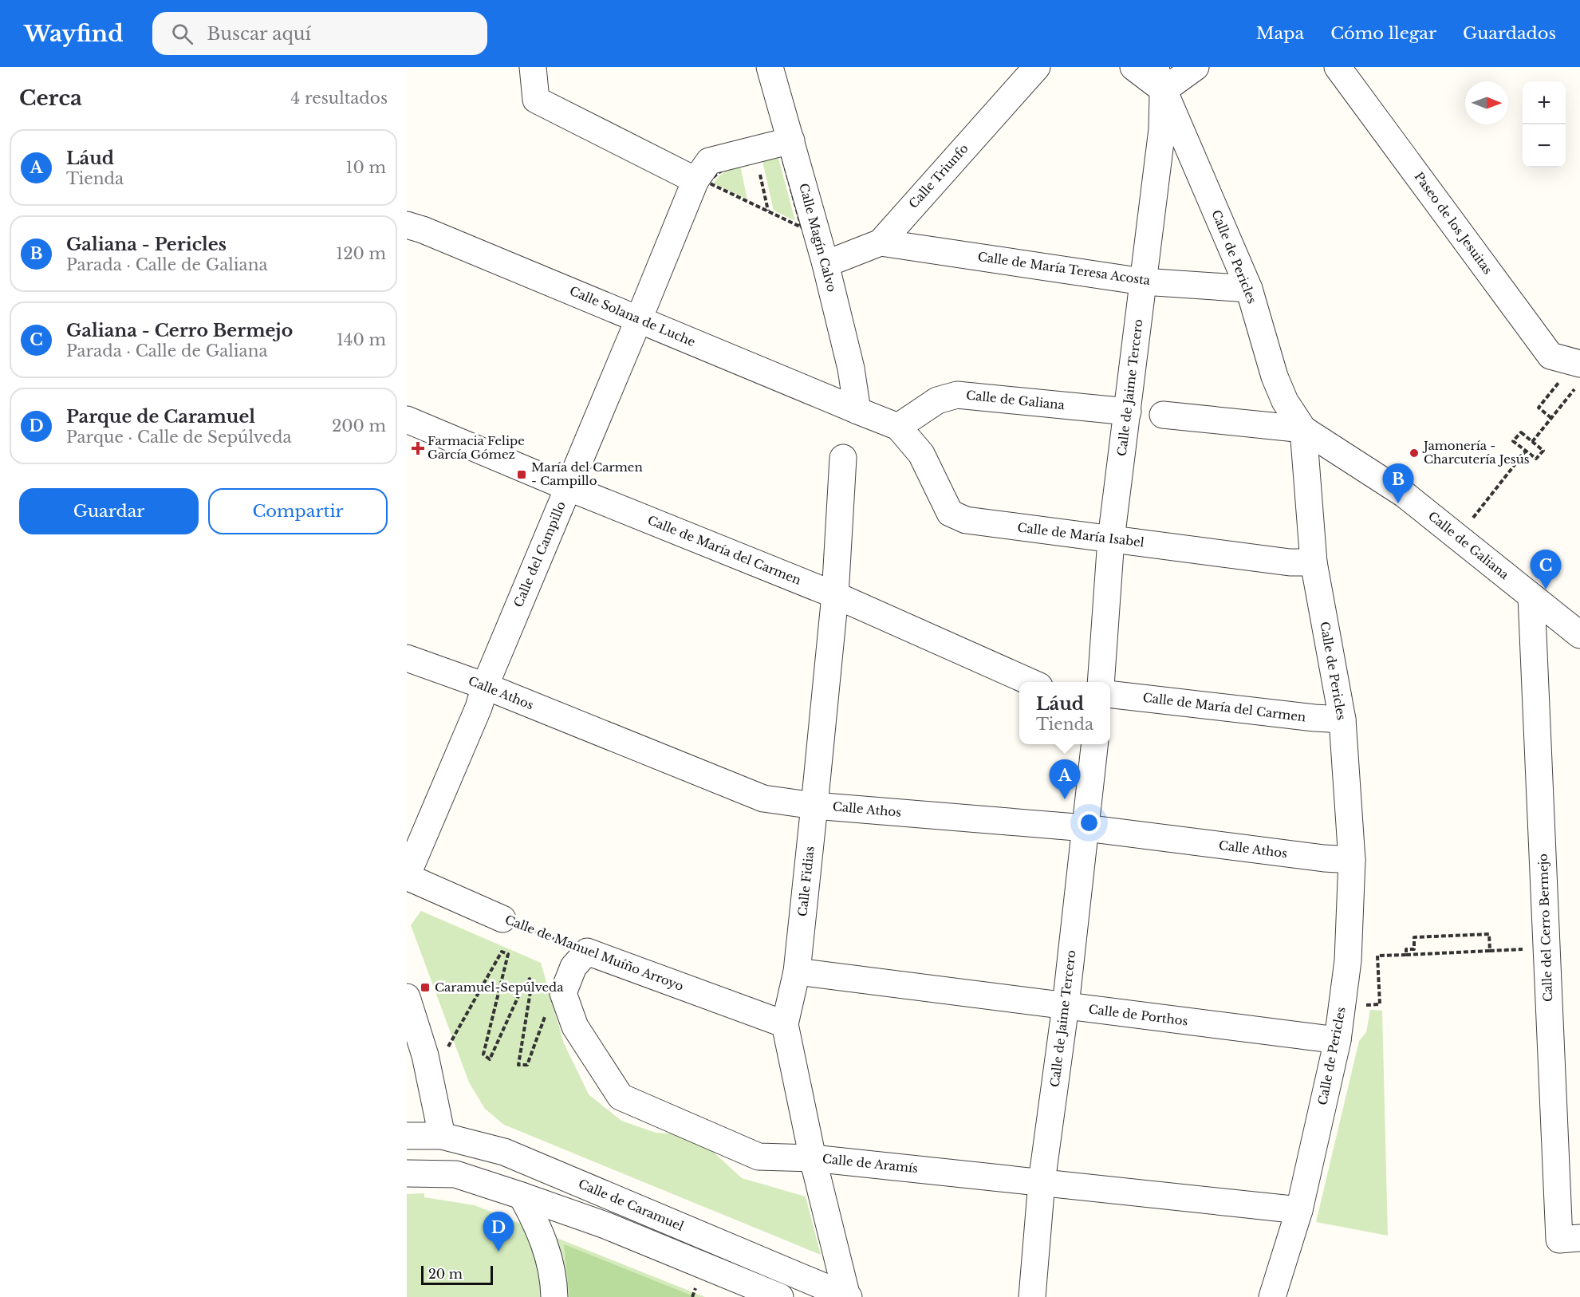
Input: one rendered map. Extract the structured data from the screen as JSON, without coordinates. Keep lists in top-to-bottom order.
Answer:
{
  "streets": {
    "street": [
      "Calle Triunfo",
      "Paseo de los Jesuitas",
      "Calle Magín Calvo",
      "Calle de Pericles",
      "Calle de María Teresa Acosta",
      "Calle Solana de Luche",
      "Calle de Jaime Tercero",
      "Calle de Galiana",
      "Calle de María Isabel",
      "Calle de María del Carmen",
      "Calle del Campillo",
      "Calle Athos",
      "Calle Fidias",
      "Calle del Cerro Bermejo",
      "Calle de Manuel Muíño Arroyo",
      "Calle de Porthos",
      "Calle de Aramís",
      "Calle de Caramuel"
    ]
  },
  "crossings": [
    ["Calle Triunfo", "Calle Magín Calvo"],
    ["Calle Triunfo", "Calle de María Teresa Acosta"],
    ["Calle Magín Calvo", "Calle Solana de Luche"],
    ["Calle Magín Calvo", "Calle del Campillo"],
    ["Calle de Pericles", "Calle de María Teresa Acosta"],
    ["Calle de Pericles", "Calle de Jaime Tercero"],
    ["Calle de Pericles", "Calle de Galiana"],
    ["Calle de Pericles", "Calle de María Isabel"],
    ["Calle de Pericles", "Calle de María del Carmen"],
    ["Calle de Pericles", "Calle Athos"],
    ["Calle de Pericles", "Calle de Porthos"],
    ["Calle de Pericles", "Calle de Aramís"],
    ["Calle de María Teresa Acosta", "Calle de Jaime Tercero"],
    ["Calle Solana de Luche", "Calle del Campillo"],
    ["Calle de Jaime Tercero", "Calle de Galiana"],
    ["Calle de Jaime Tercero", "Calle de María Isabel"],
    ["Calle de Jaime Tercero", "Calle Athos"],
    ["Calle de Jaime Tercero", "Calle de Porthos"],
    ["Calle de Jaime Tercero", "Calle de Aramís"],
    ["Calle de Galiana", "Calle de María Isabel"],
    ["Calle de Galiana", "Calle del Cerro Bermejo"],
    ["Calle de María del Carmen", "Calle del Campillo"],
    ["Calle de María del Carmen", "Calle Fidias"],
    ["Calle del Campillo", "Calle Athos"],
    ["Calle del Campillo", "Calle de Manuel Muíño Arroyo"],
    ["Calle Athos", "Calle Fidias"],
    ["Calle Fidias", "Calle de Manuel Muíño Arroyo"],
    ["Calle Fidias", "Calle de Porthos"],
    ["Calle Fidias", "Calle de Aramís"],
    ["Calle Fidias", "Calle de Caramuel"]
  ],
  "places": {
    "health": ["Farmacia Felipe García Gómez"],
    "other": ["Jamonería - Charcutería Jesús"],
    "transit": ["María del Carmen - Campillo", "Caramuel-Sepúlveda"]
  },
  "scale_bar": "20 m",
  "north": "right",
  "page": {
    "header": "Wayfind",
    "search": "Buscar aquí",
    "nav": ["Mapa", "Cómo llegar", "Guardados"],
    "heading": ["Cerca", "4 resultados"],
    "map_buttons": ["+", "−"],
    "list": [
      {
        "mark": "A",
        "name": "Láud",
        "note": "Tienda",
        "value": "10 m"
      },
      {
        "mark": "B",
        "name": "Galiana - Pericles",
        "note": "Parada · Calle de Galiana",
        "value": "120 m"
      },
      {
        "mark": "C",
        "name": "Galiana - Cerro Bermejo",
        "note": "Parada · Calle de Galiana",
        "value": "140 m"
      },
      {
        "mark": "D",
        "name": "Parque de Caramuel",
        "note": "Parque · Calle de Sepúlveda",
        "value": "200 m"
      }
    ],
    "pins": [
      "B",
      "C",
      "A",
      "D"
    ],
    "buttons": ["Guardar", "Compartir"],
    "popup": ["Láud", "Tienda"],
    "scale": "20 m"
  }
}
